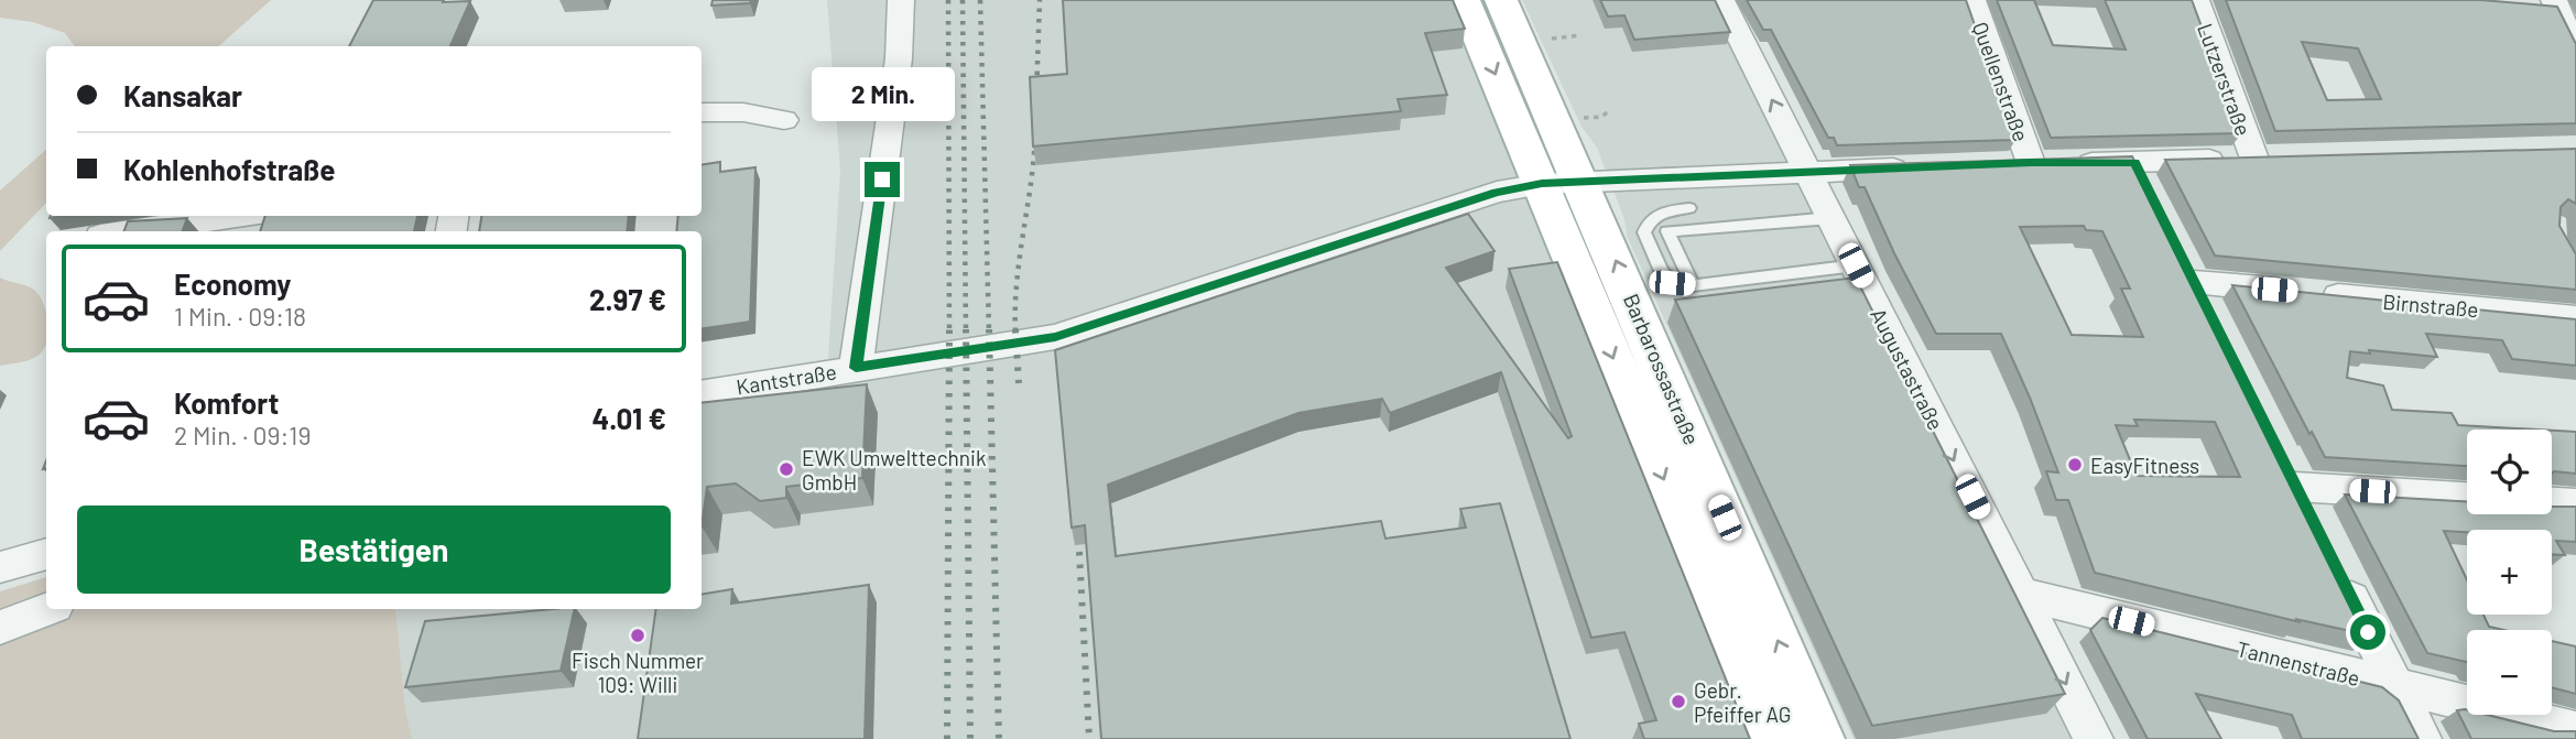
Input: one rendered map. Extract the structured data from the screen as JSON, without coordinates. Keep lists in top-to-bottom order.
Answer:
{
  "streets": {
    "main road": ["Barbarossastraße"],
    "street": [
      "Lutzerstraße",
      "Quellenstraße",
      "Birnstraße",
      "Augustastraße",
      "Kantstraße",
      "Tannenstraße"
    ]
  },
  "crossings": [
    ["Barbarossastraße", "Kantstraße"],
    ["Augustastraße", "Kantstraße"],
    ["Augustastraße", "Tannenstraße"]
  ],
  "places": [
    "EasyFitness",
    "EWK Umwelttechnik GmbH",
    "Fisch Nummer 109: Willi",
    "Gebr. Pfeiffer AG"
  ],
  "page": {
    "banner": ["Kansakar", "Kohlenhofstraße"],
    "bubble": "2 Min.",
    "list": [
      {
        "name": "Economy",
        "note": "1 Min. · 09:18",
        "value": "2.97 €"
      },
      {
        "name": "Komfort",
        "note": "2 Min. · 09:19",
        "value": "4.01 €"
      }
    ],
    "map_buttons": ["+", "−"],
    "buttons": "Bestätigen"
  }
}
